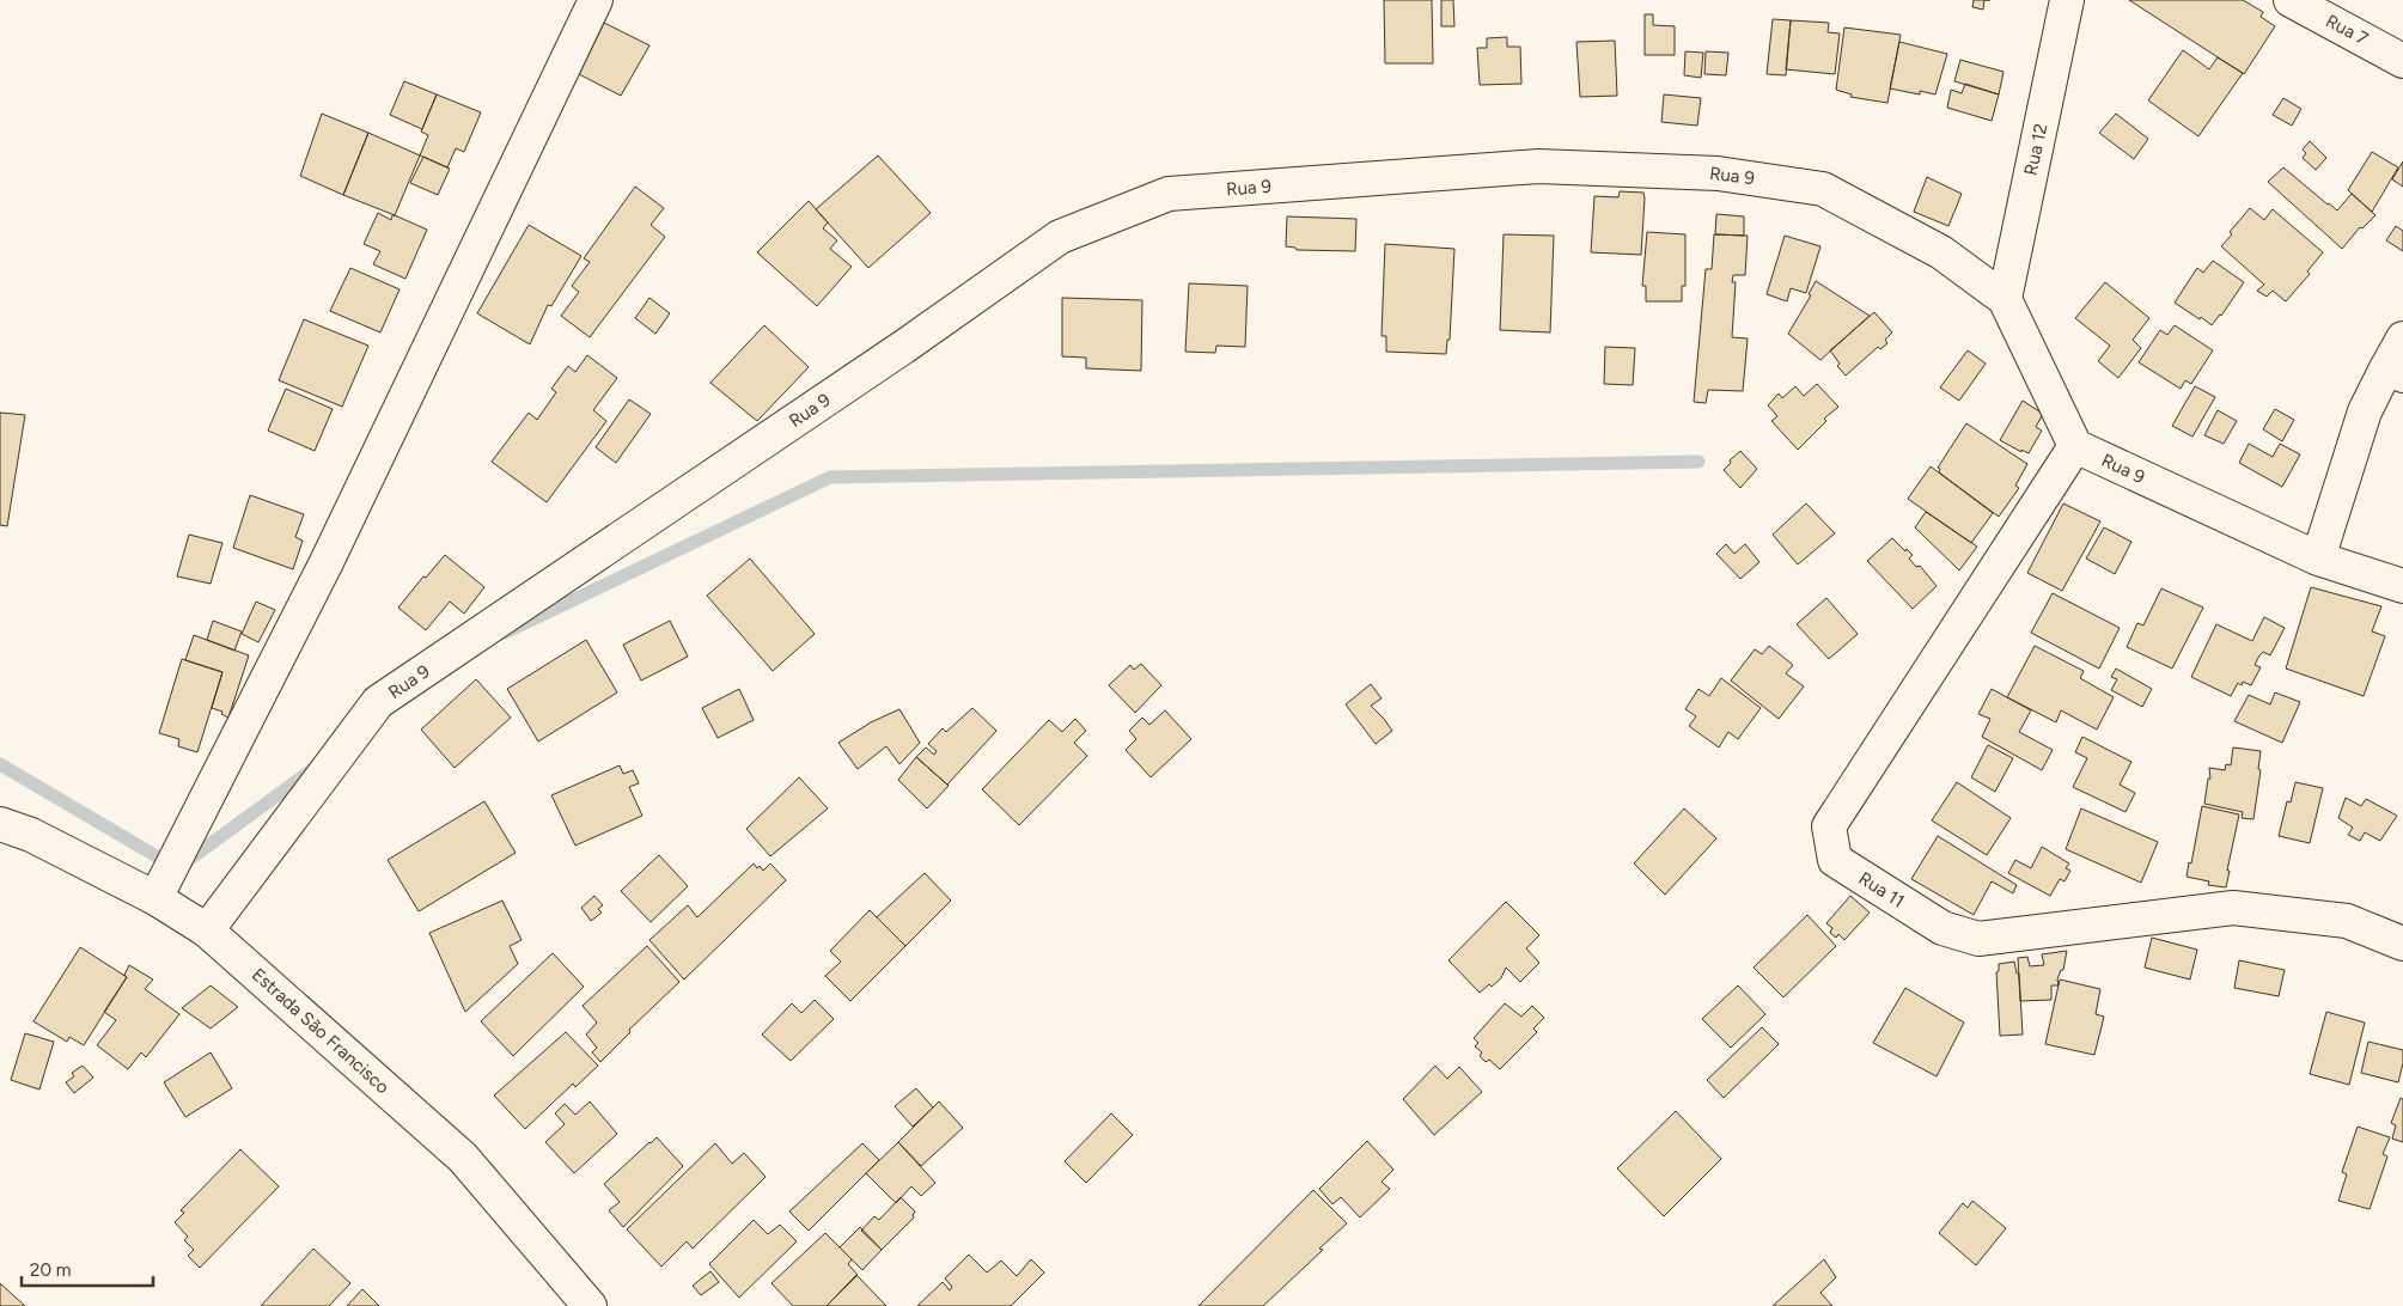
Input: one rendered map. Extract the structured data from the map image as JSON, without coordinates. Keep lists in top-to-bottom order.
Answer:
{
  "streets": {
    "street": [
      "Rua 7",
      "Rua 12",
      "Rua 9",
      "Rua 11",
      "Estrada São Francisco"
    ]
  },
  "crossings": [
    ["Rua 12", "Rua 9"],
    ["Rua 9", "Rua 11"],
    ["Rua 9", "Estrada São Francisco"]
  ],
  "scale_bar": "20 m"
}
